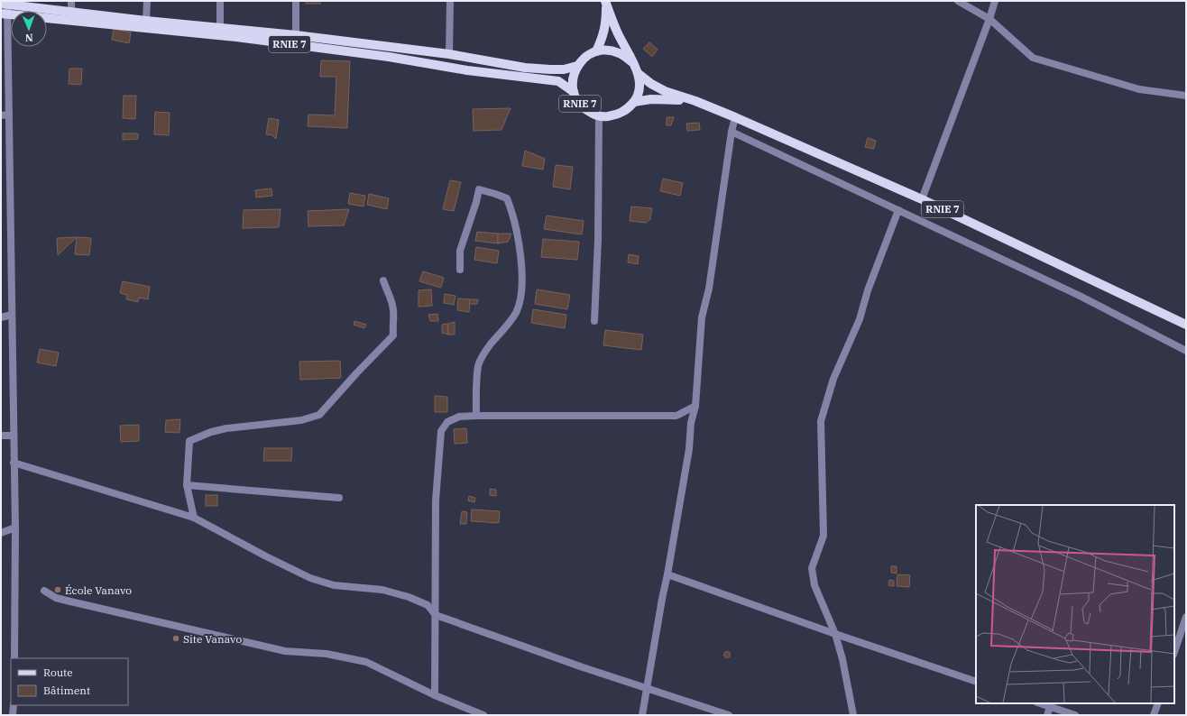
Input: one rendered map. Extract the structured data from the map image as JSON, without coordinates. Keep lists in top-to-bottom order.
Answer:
{
  "streets": {
    "main road": ["RNIE 7"]
  },
  "places": ["École Vanavo", "Site Vanavo"],
  "legend": ["Route", "Bâtiment"],
  "north": "bottom"
}
